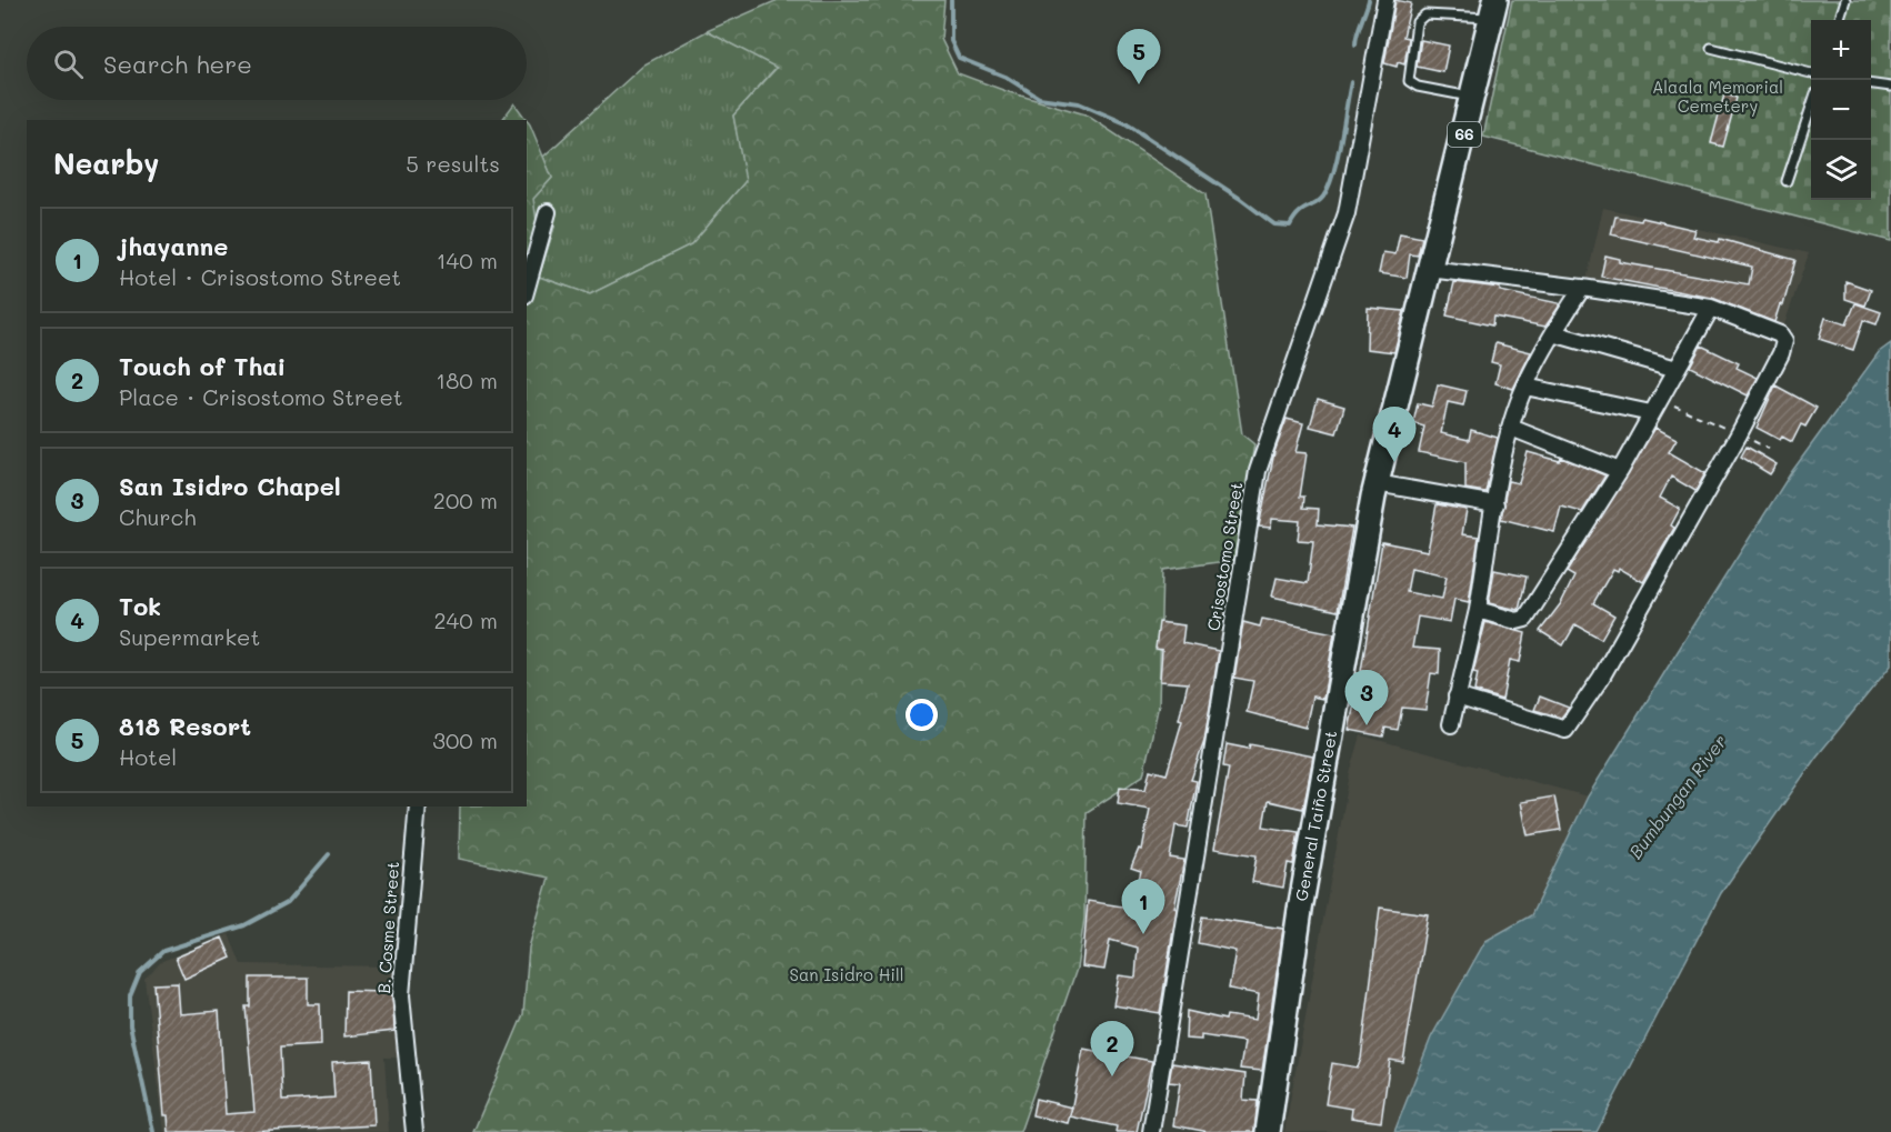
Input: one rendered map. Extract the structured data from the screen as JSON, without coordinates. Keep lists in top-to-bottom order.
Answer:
{
  "streets": {
    "main road": ["66", "General Taiño Street"],
    "street": ["Crisostomo Street", "B. Cosme Street"]
  },
  "crossings": [
    ["66", "General Taiño Street"]
  ],
  "water": ["Bumbungan River"],
  "parks": ["Alaala Memorial Cemetery", "San Isidro Hill"],
  "page": {
    "map_buttons": ["+", "−"],
    "search": "Search here",
    "pins": [
      "5",
      "4",
      "3",
      "1",
      "2"
    ],
    "heading": ["Nearby", "5 results"],
    "list": [
      {
        "mark": "1",
        "name": "jhayanne",
        "note": "Hotel · Crisostomo Street",
        "value": "140 m"
      },
      {
        "mark": "2",
        "name": "Touch of Thai",
        "note": "Place · Crisostomo Street",
        "value": "180 m"
      },
      {
        "mark": "3",
        "name": "San Isidro Chapel",
        "note": "Church",
        "value": "200 m"
      },
      {
        "mark": "4",
        "name": "Tok",
        "note": "Supermarket",
        "value": "240 m"
      },
      {
        "mark": "5",
        "name": "818 Resort",
        "note": "Hotel",
        "value": "300 m"
      }
    ]
  }
}
